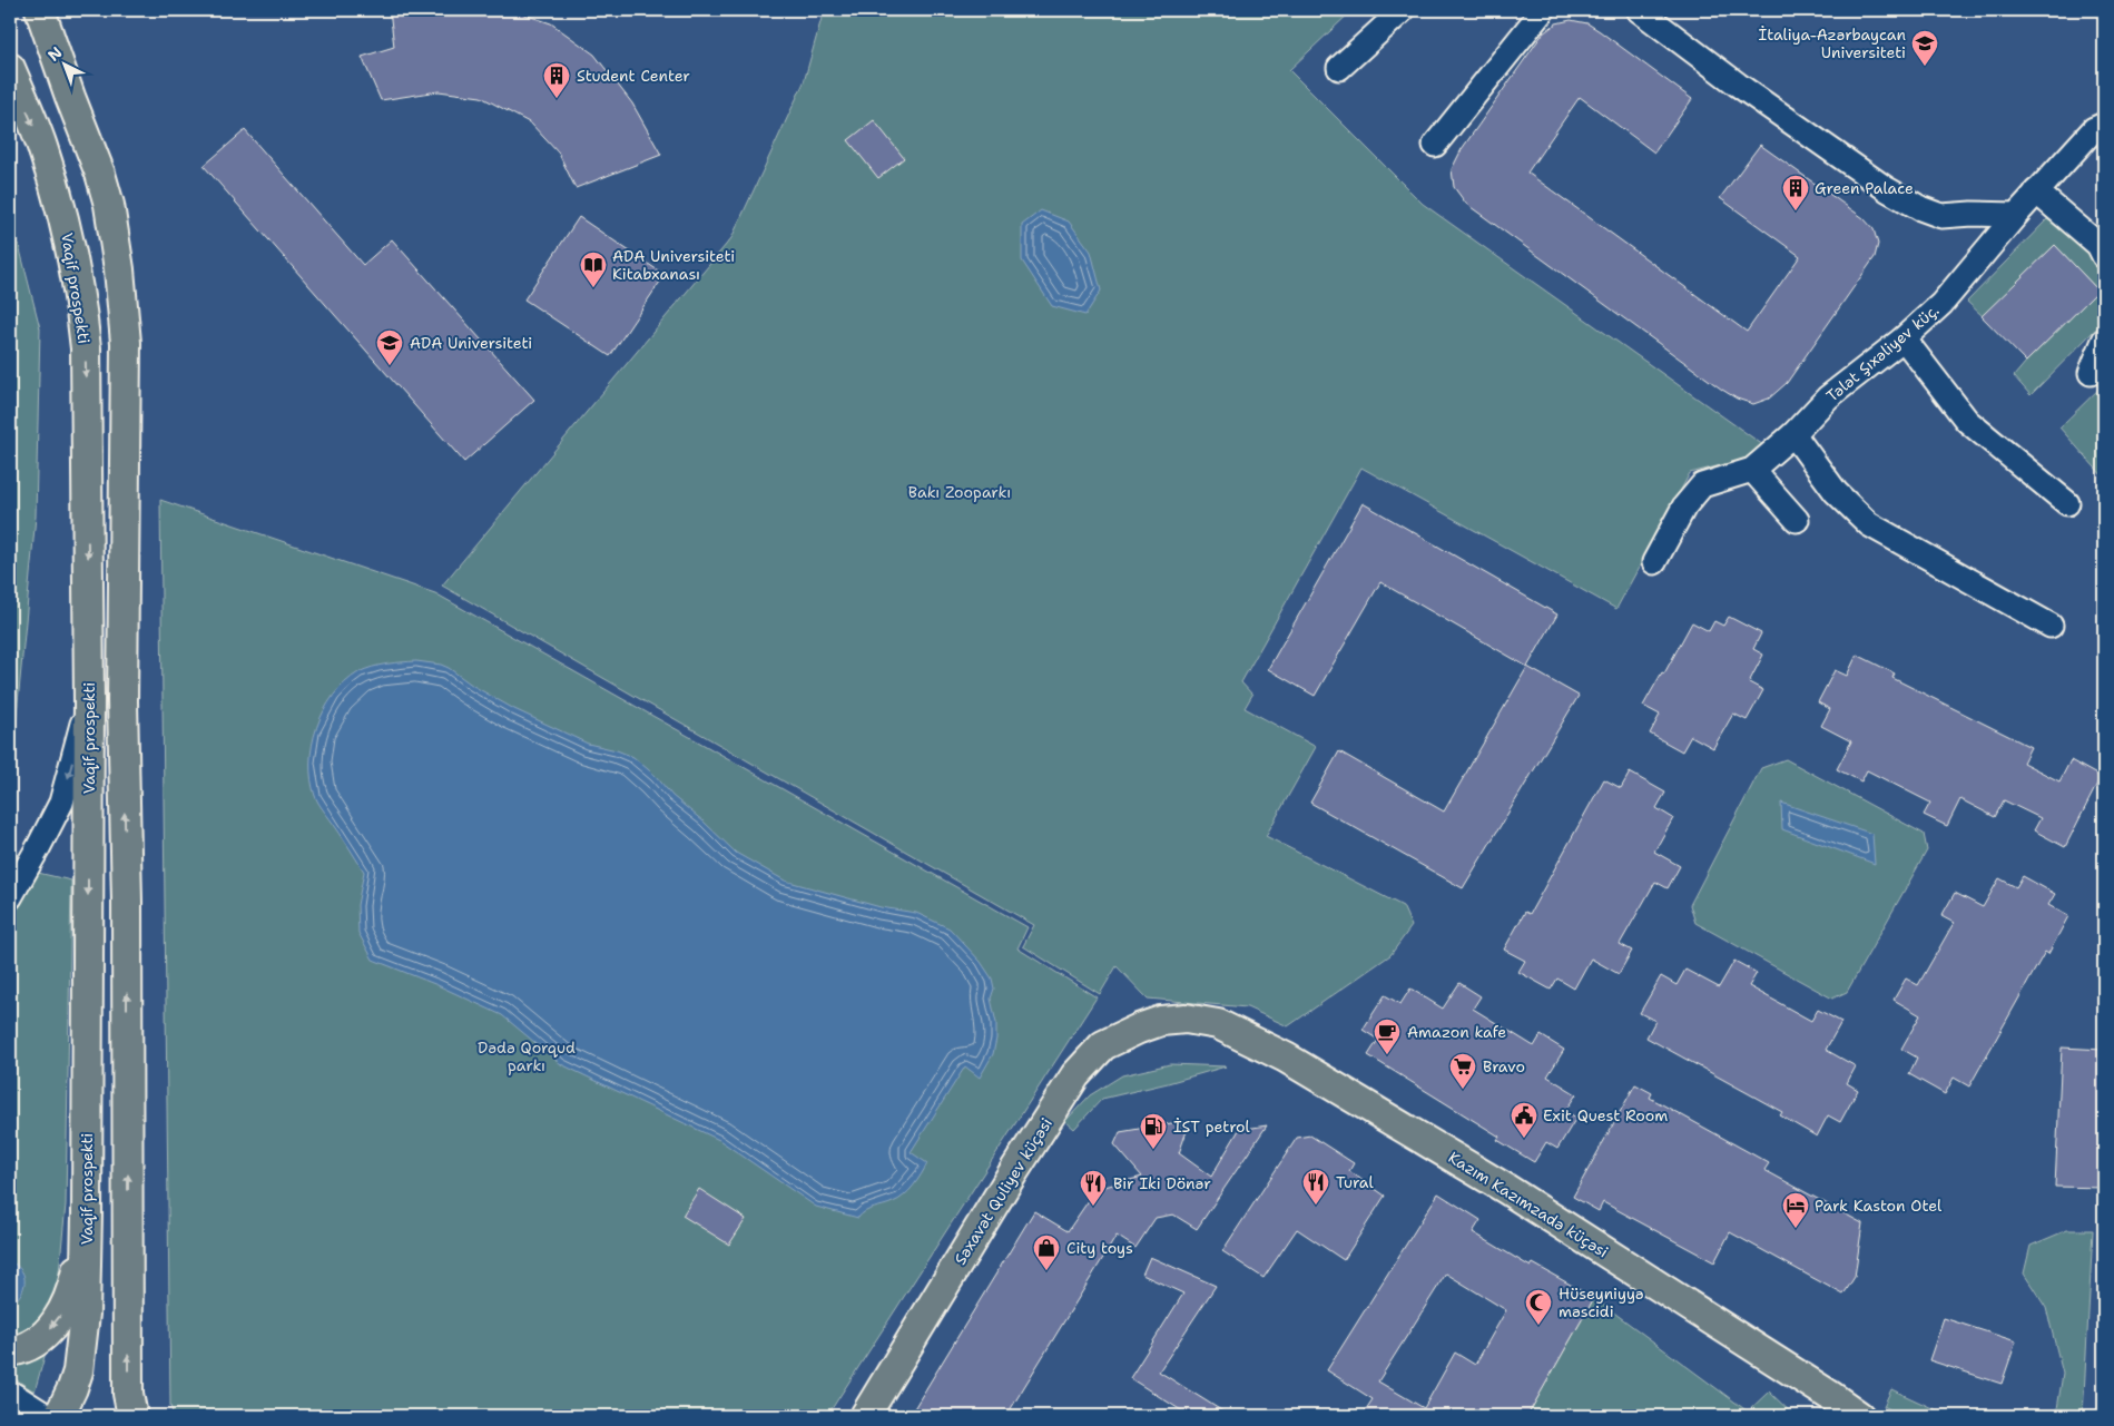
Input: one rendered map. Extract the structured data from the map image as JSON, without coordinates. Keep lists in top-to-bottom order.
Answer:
{
  "streets": {
    "main road": ["Vaqif prospekti", "Səxavət Quliyev küçəsi", "Kazım Kazımzadə küçəsi"],
    "street": ["Tələt Şıxəliyev küç."]
  },
  "crossings": [
    ["Səxavət Quliyev küçəsi", "Kazım Kazımzadə küçəsi"]
  ],
  "parks": ["Bakı Zooparkı", "Dədə Qorqud parkı"],
  "places": {
    "school or university": ["İtaliya-Azərbaycan Universiteti", "ADA Universiteti"],
    "building": ["Student Center", "Green Palace"],
    "library": ["ADA Universiteti Kitabxanası"],
    "cafe": ["Amazon kafe"],
    "supermarket": ["Bravo"],
    "public building": ["Exit Quest Room"],
    "fuel station": ["İST petrol"],
    "restaurant": ["Tural", "Bir Iki Dönər"],
    "hotel": ["Park Kaston Otel"],
    "shop": ["City toys"],
    "mosque": ["Hüseyniyyə məscidi"]
  },
  "north": "top left"
}
